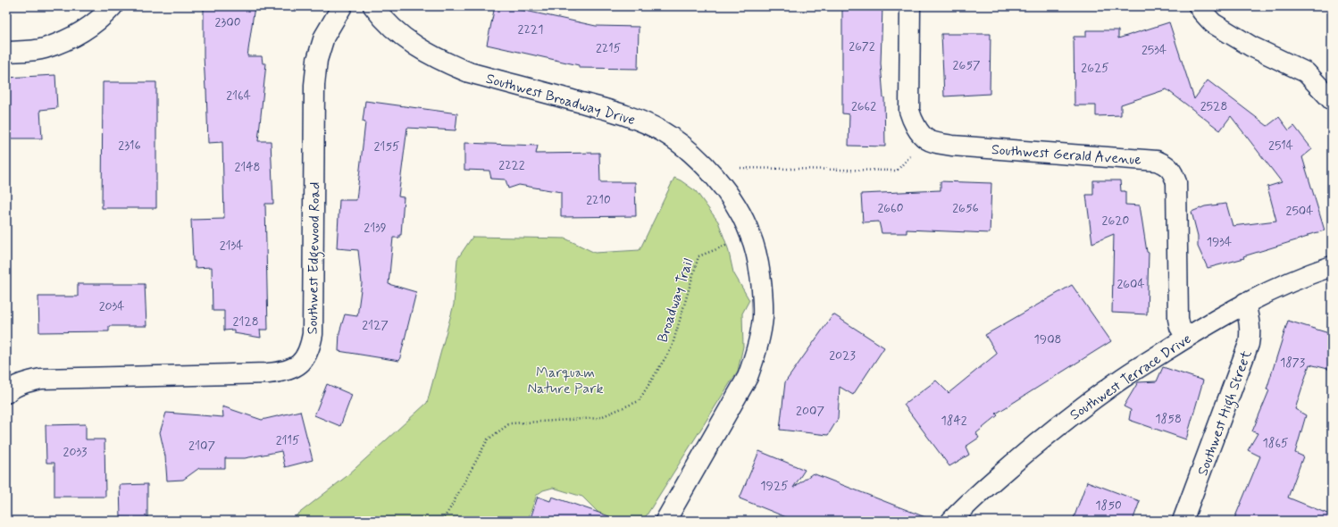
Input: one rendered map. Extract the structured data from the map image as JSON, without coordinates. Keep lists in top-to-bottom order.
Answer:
{
  "streets": {
    "street": [
      "Southwest Broadway Drive",
      "Southwest Gerald Avenue",
      "Southwest Edgewood Road",
      "Southwest Terrace Drive",
      "Southwest High Street"
    ],
    "path": ["Broadway Trail"]
  },
  "crossings": [
    ["Southwest Broadway Drive", "Broadway Trail"],
    ["Southwest Gerald Avenue", "Southwest Terrace Drive"],
    ["Southwest Terrace Drive", "Southwest High Street"]
  ],
  "parks": ["Marquam Nature Park"],
  "house_numbers": [
    "2300",
    "2221",
    "2672",
    "2215",
    "2534",
    "2657",
    "2625",
    "2164",
    "2662",
    "2528",
    "2316",
    "2514",
    "2155",
    "2222",
    "2148",
    "2210",
    "2660",
    "2656",
    "2504",
    "2620",
    "2139",
    "1934",
    "2134",
    "2604",
    "2034",
    "2128",
    "2127",
    "1908",
    "2023",
    "1873",
    "2007",
    "1858",
    "1842",
    "2115",
    "1865",
    "2107",
    "2033",
    "1925",
    "1850"
  ]
}
